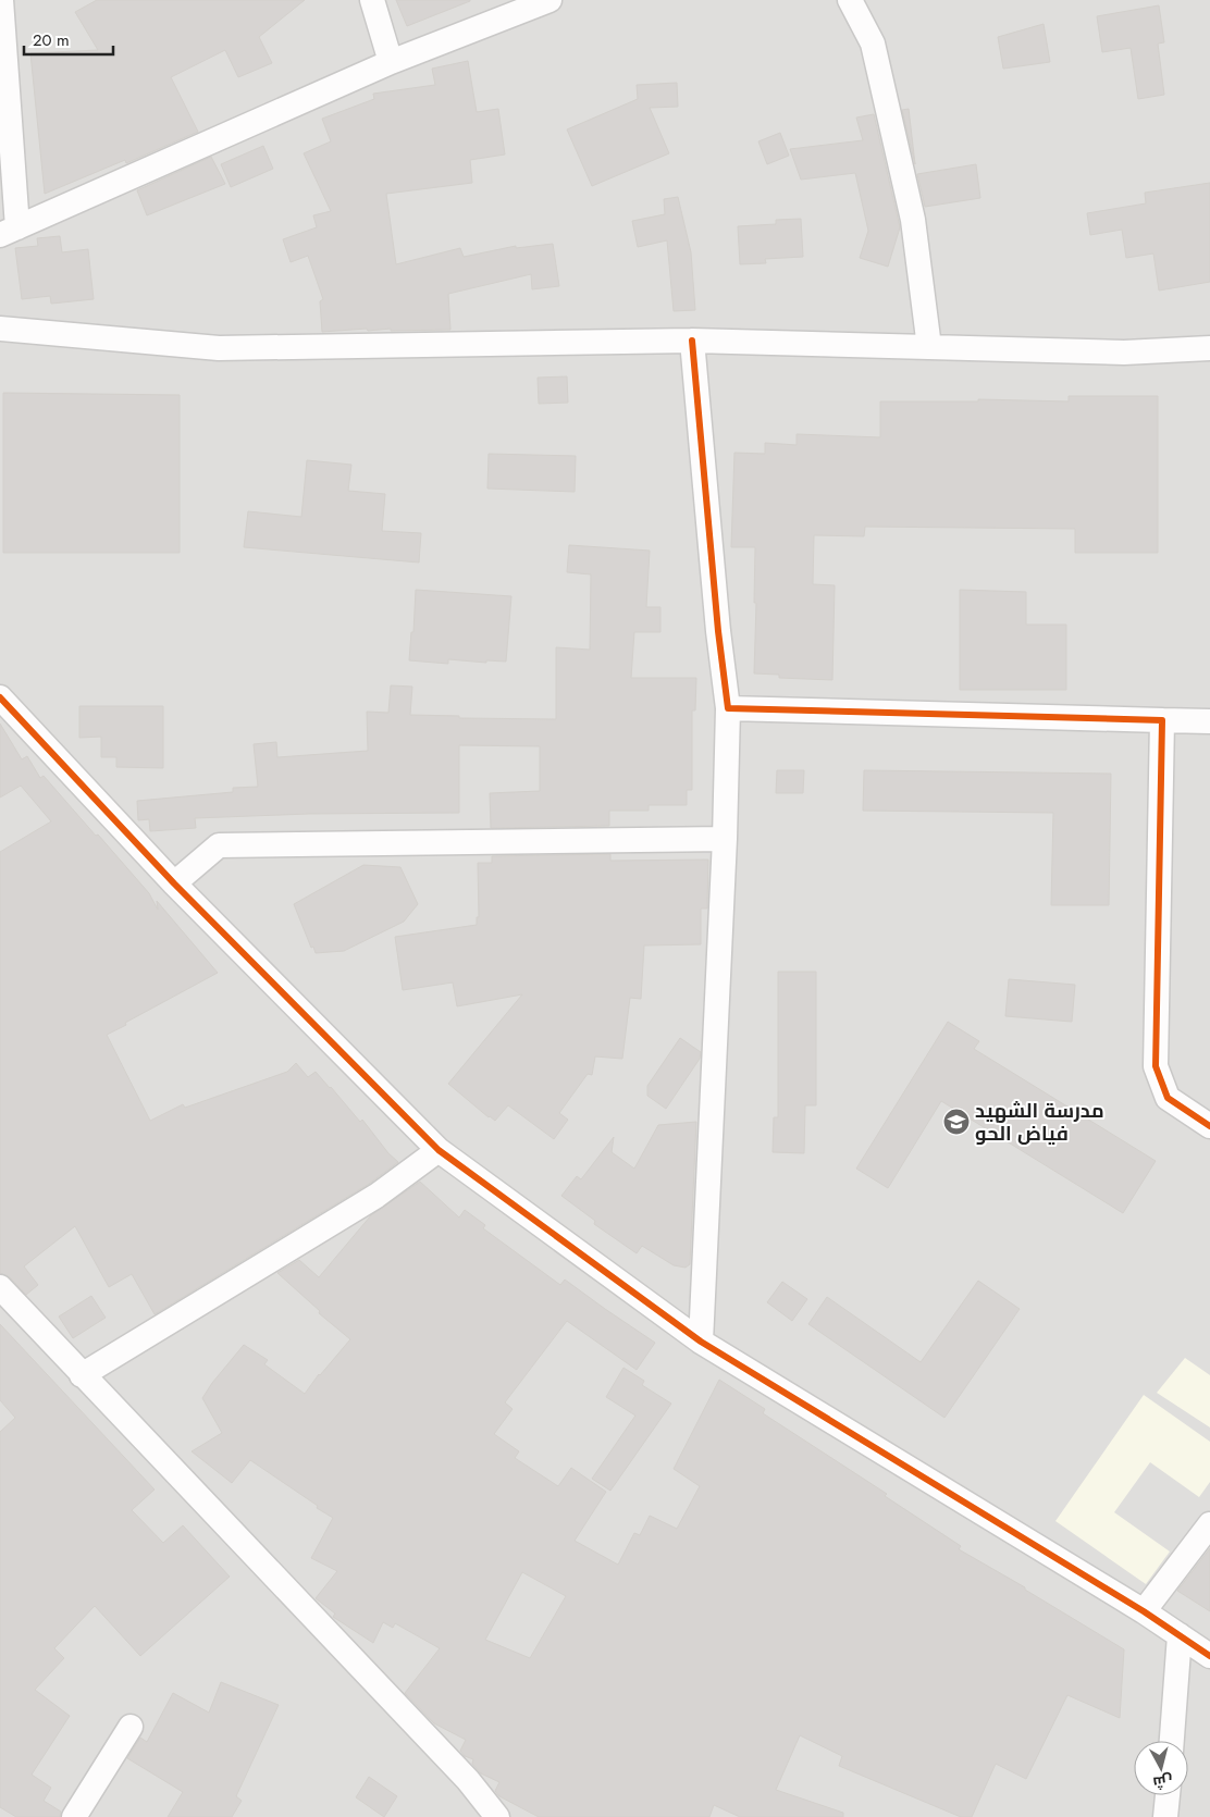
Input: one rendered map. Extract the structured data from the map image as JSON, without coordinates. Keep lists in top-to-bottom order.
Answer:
{
  "places": {
    "school or university": ["مدرسة الشهيد فياض الحو"]
  },
  "scale_bar": "20 m",
  "north": "bottom"
}
